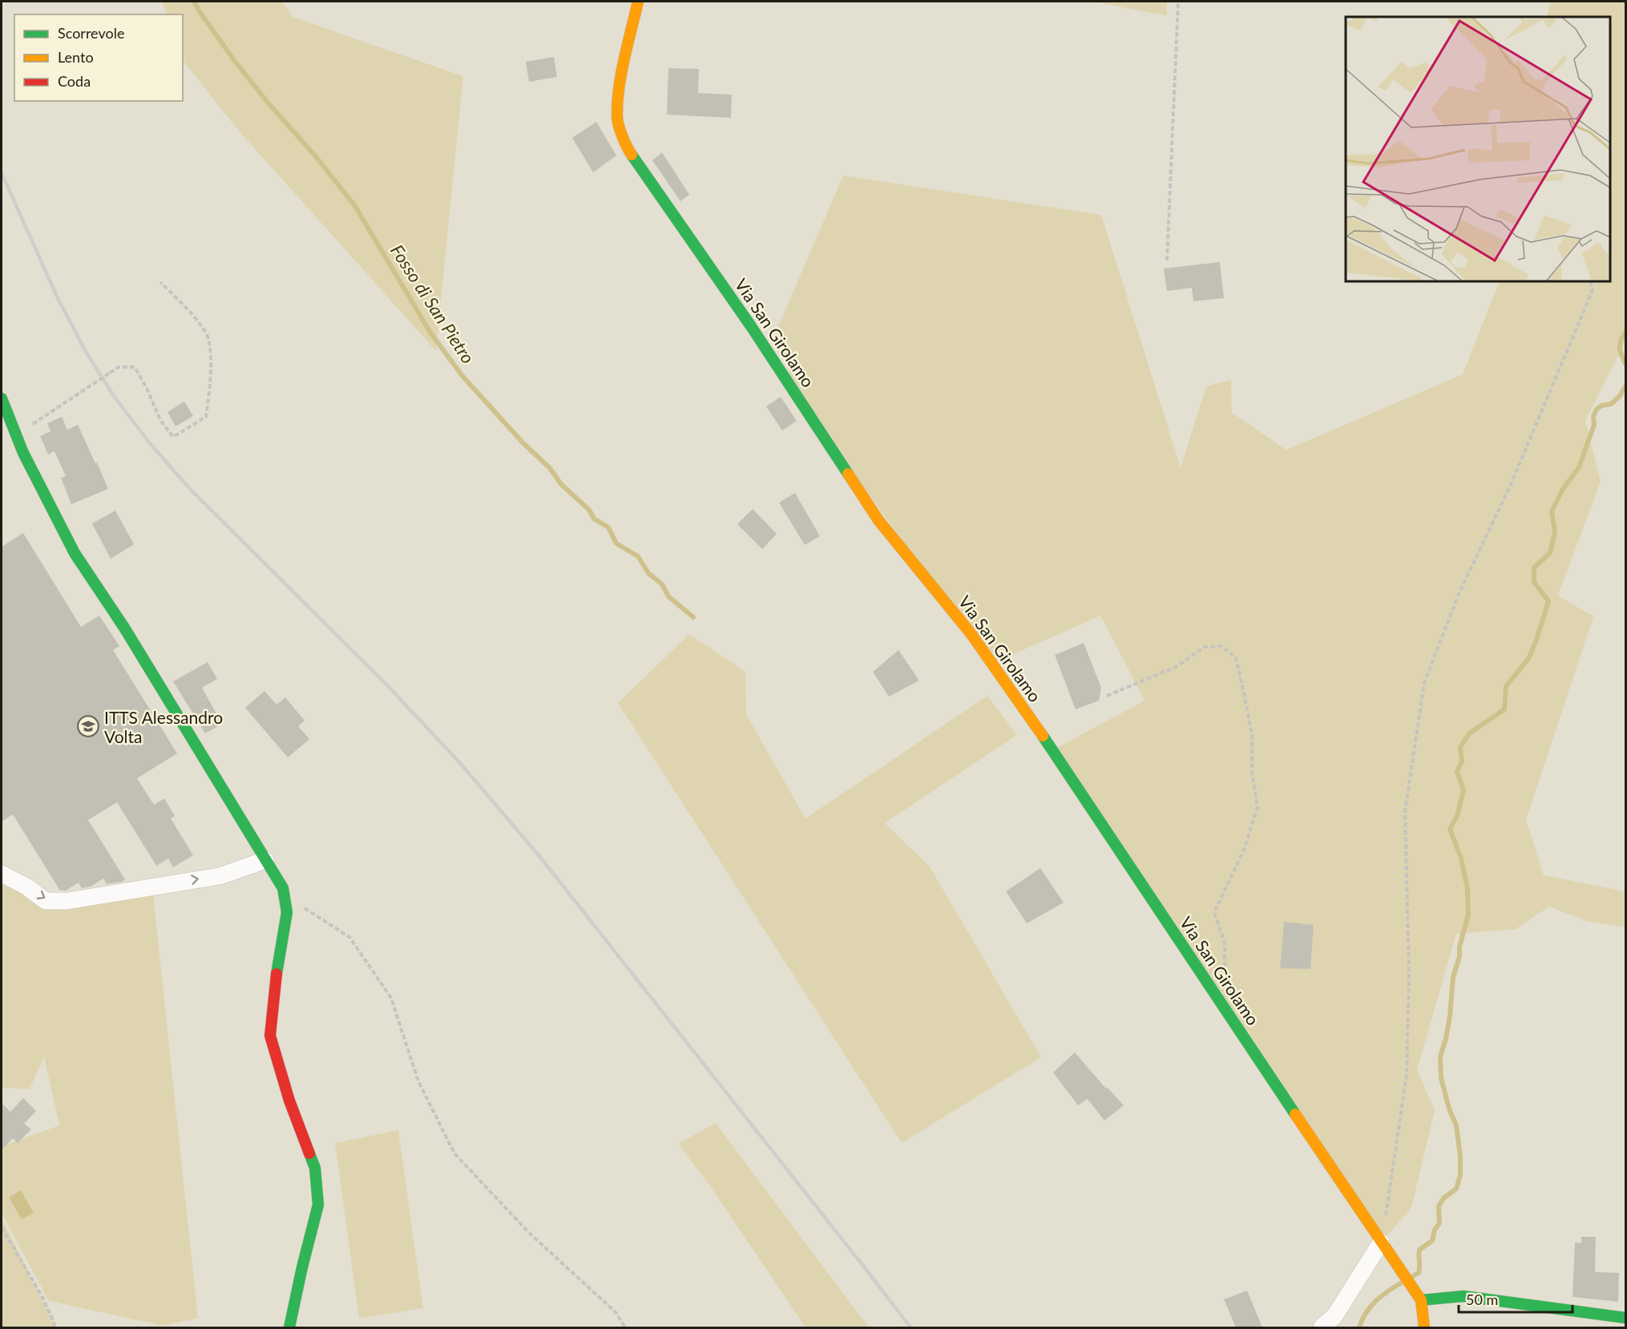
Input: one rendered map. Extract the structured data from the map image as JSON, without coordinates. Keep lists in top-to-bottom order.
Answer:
{
  "streets": {
    "street": ["Via San Girolamo"]
  },
  "water": ["Fosso di San Pietro"],
  "places": {
    "school or university": ["ITTS Alessandro Volta"]
  },
  "legend": ["Scorrevole", "Lento", "Coda"],
  "scale_bar": "50 m"
}
